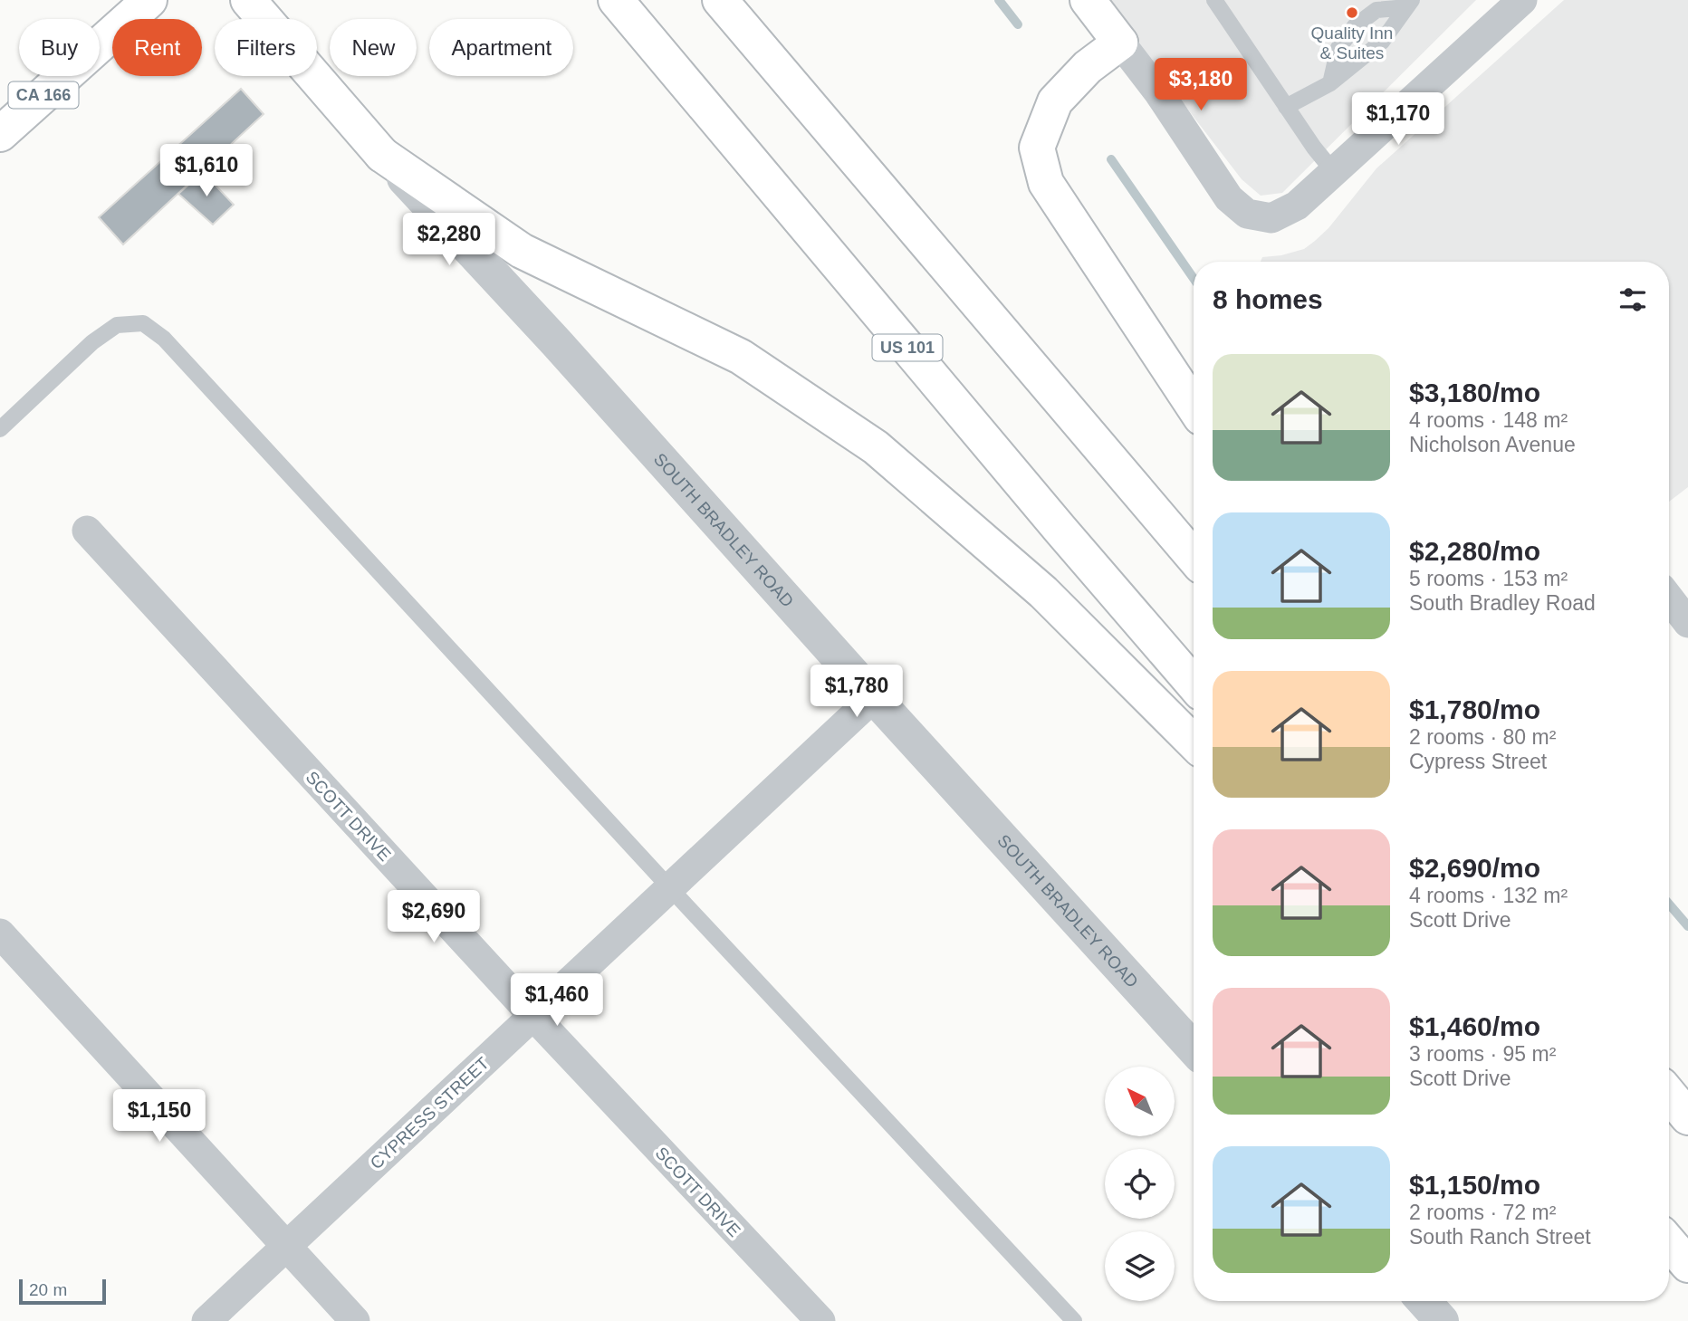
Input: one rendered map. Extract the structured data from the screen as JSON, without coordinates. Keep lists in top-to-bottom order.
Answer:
{
  "streets": {
    "main road": ["CA 166", "US 101", "SOUTH BRADLEY ROAD"],
    "street": ["SCOTT DRIVE", "CYPRESS STREET"]
  },
  "crossings": [
    ["SOUTH BRADLEY ROAD", "CYPRESS STREET"],
    ["SCOTT DRIVE", "CYPRESS STREET"]
  ],
  "places": ["Quality Inn & Suites"],
  "scale_bar": "20 m",
  "north": "top left",
  "page": {
    "chip": [
      "Buy",
      "Rent",
      "Filters",
      "New",
      "Apartment"
    ],
    "price": [
      "$3,180",
      "$1,170",
      "$1,610",
      "$2,280",
      "$1,780",
      "$2,690",
      "$1,460",
      "$1,150"
    ],
    "heading": "8 homes",
    "list": [
      {
        "name": "$3,180/mo",
        "note": "4 rooms · 148 m² · Nicholson Avenue"
      },
      {
        "name": "$2,280/mo",
        "note": "5 rooms · 153 m² · South Bradley Road"
      },
      {
        "name": "$1,780/mo",
        "note": "2 rooms · 80 m² · Cypress Street"
      },
      {
        "name": "$2,690/mo",
        "note": "4 rooms · 132 m² · Scott Drive"
      },
      {
        "name": "$1,460/mo",
        "note": "3 rooms · 95 m² · Scott Drive"
      },
      {
        "name": "$1,150/mo",
        "note": "2 rooms · 72 m² · South Ranch Street"
      }
    ],
    "scale": "20 m"
  }
}
